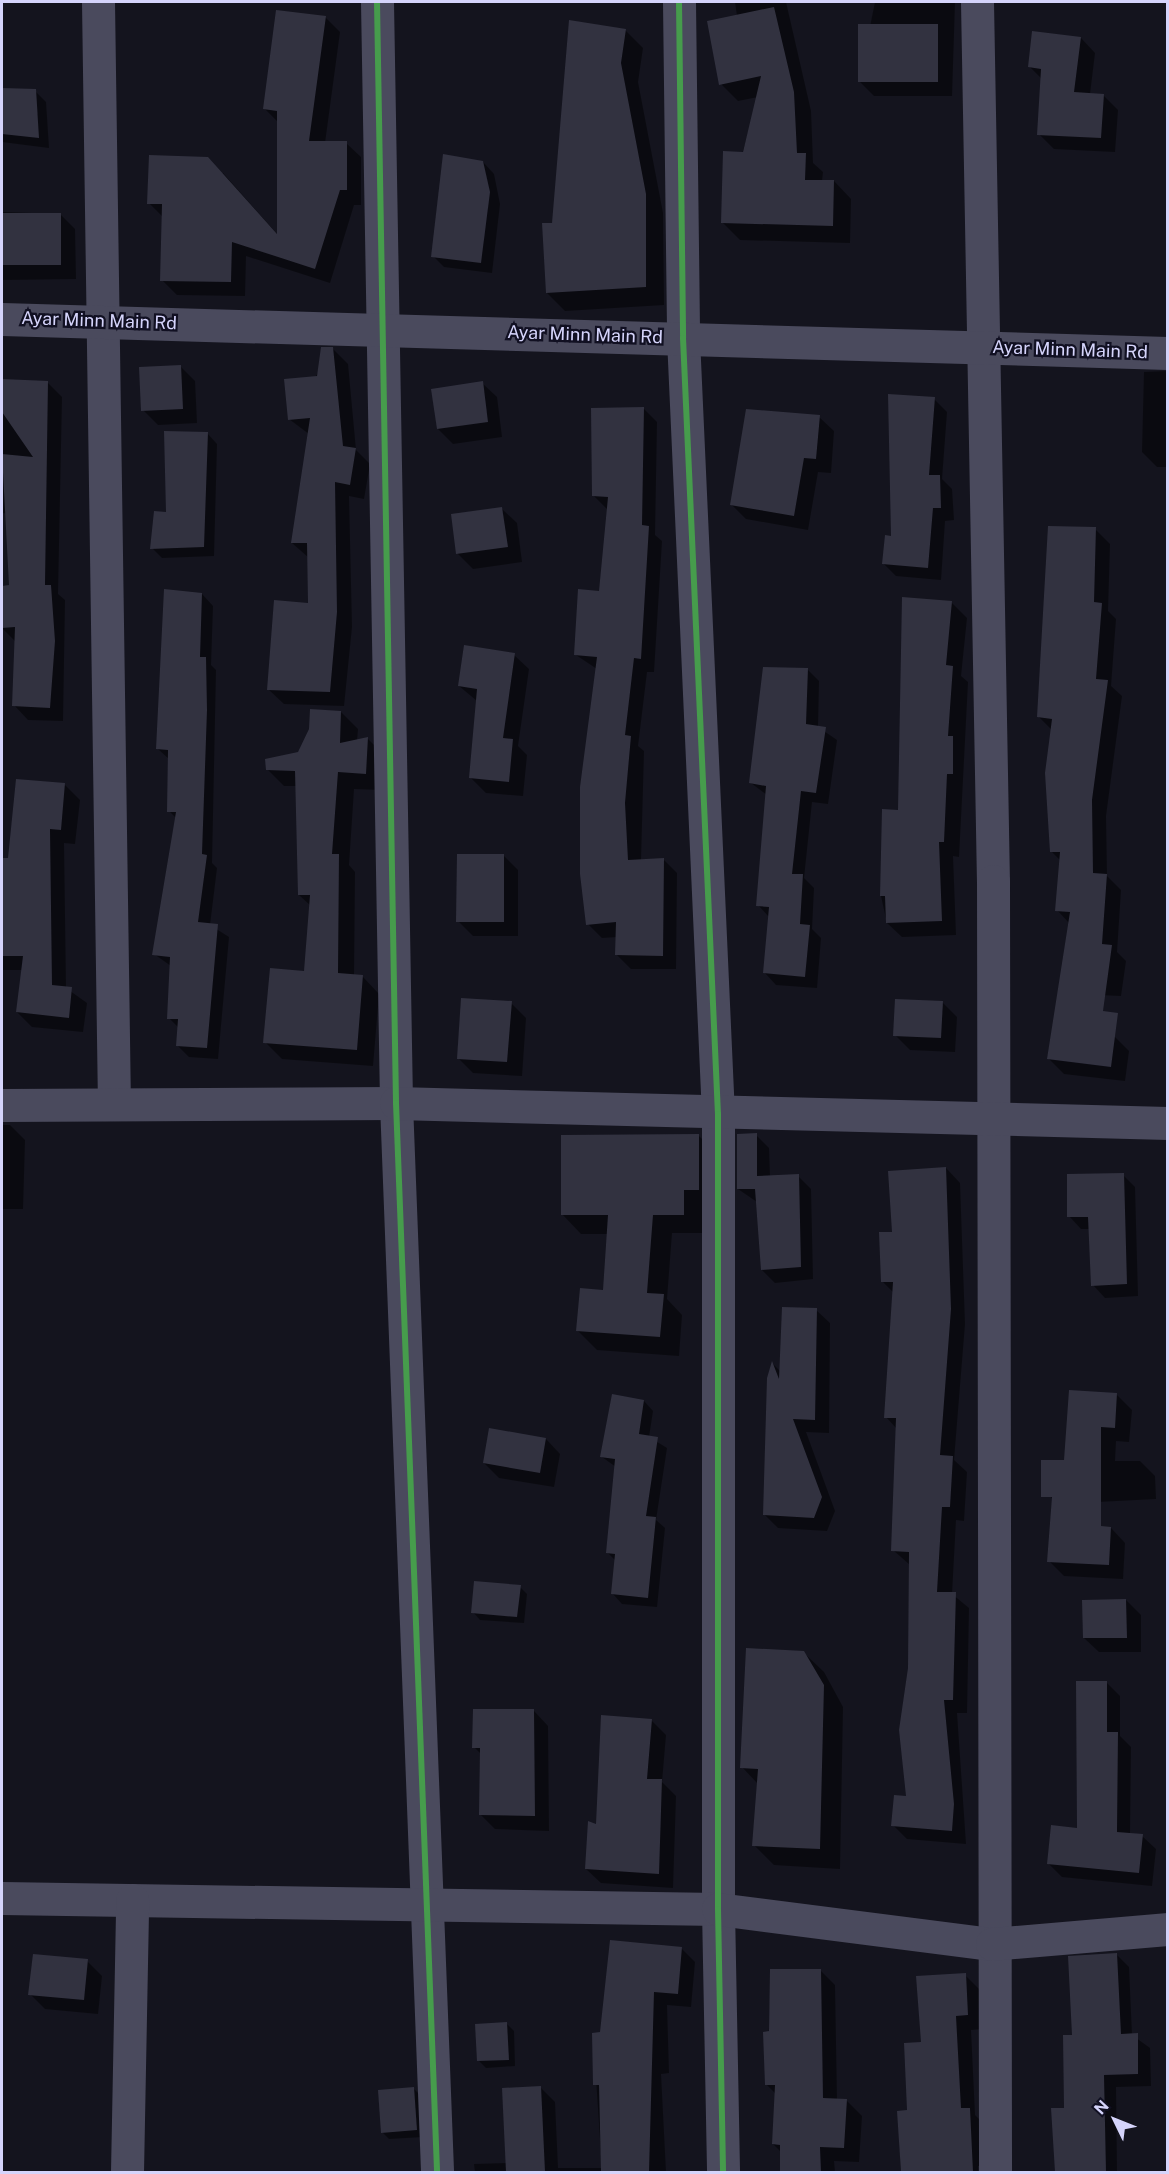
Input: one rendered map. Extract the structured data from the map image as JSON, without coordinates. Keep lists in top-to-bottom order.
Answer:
{
  "streets": {
    "street": ["Ayar Minn Main Rd"]
  },
  "north": "top left"
}
